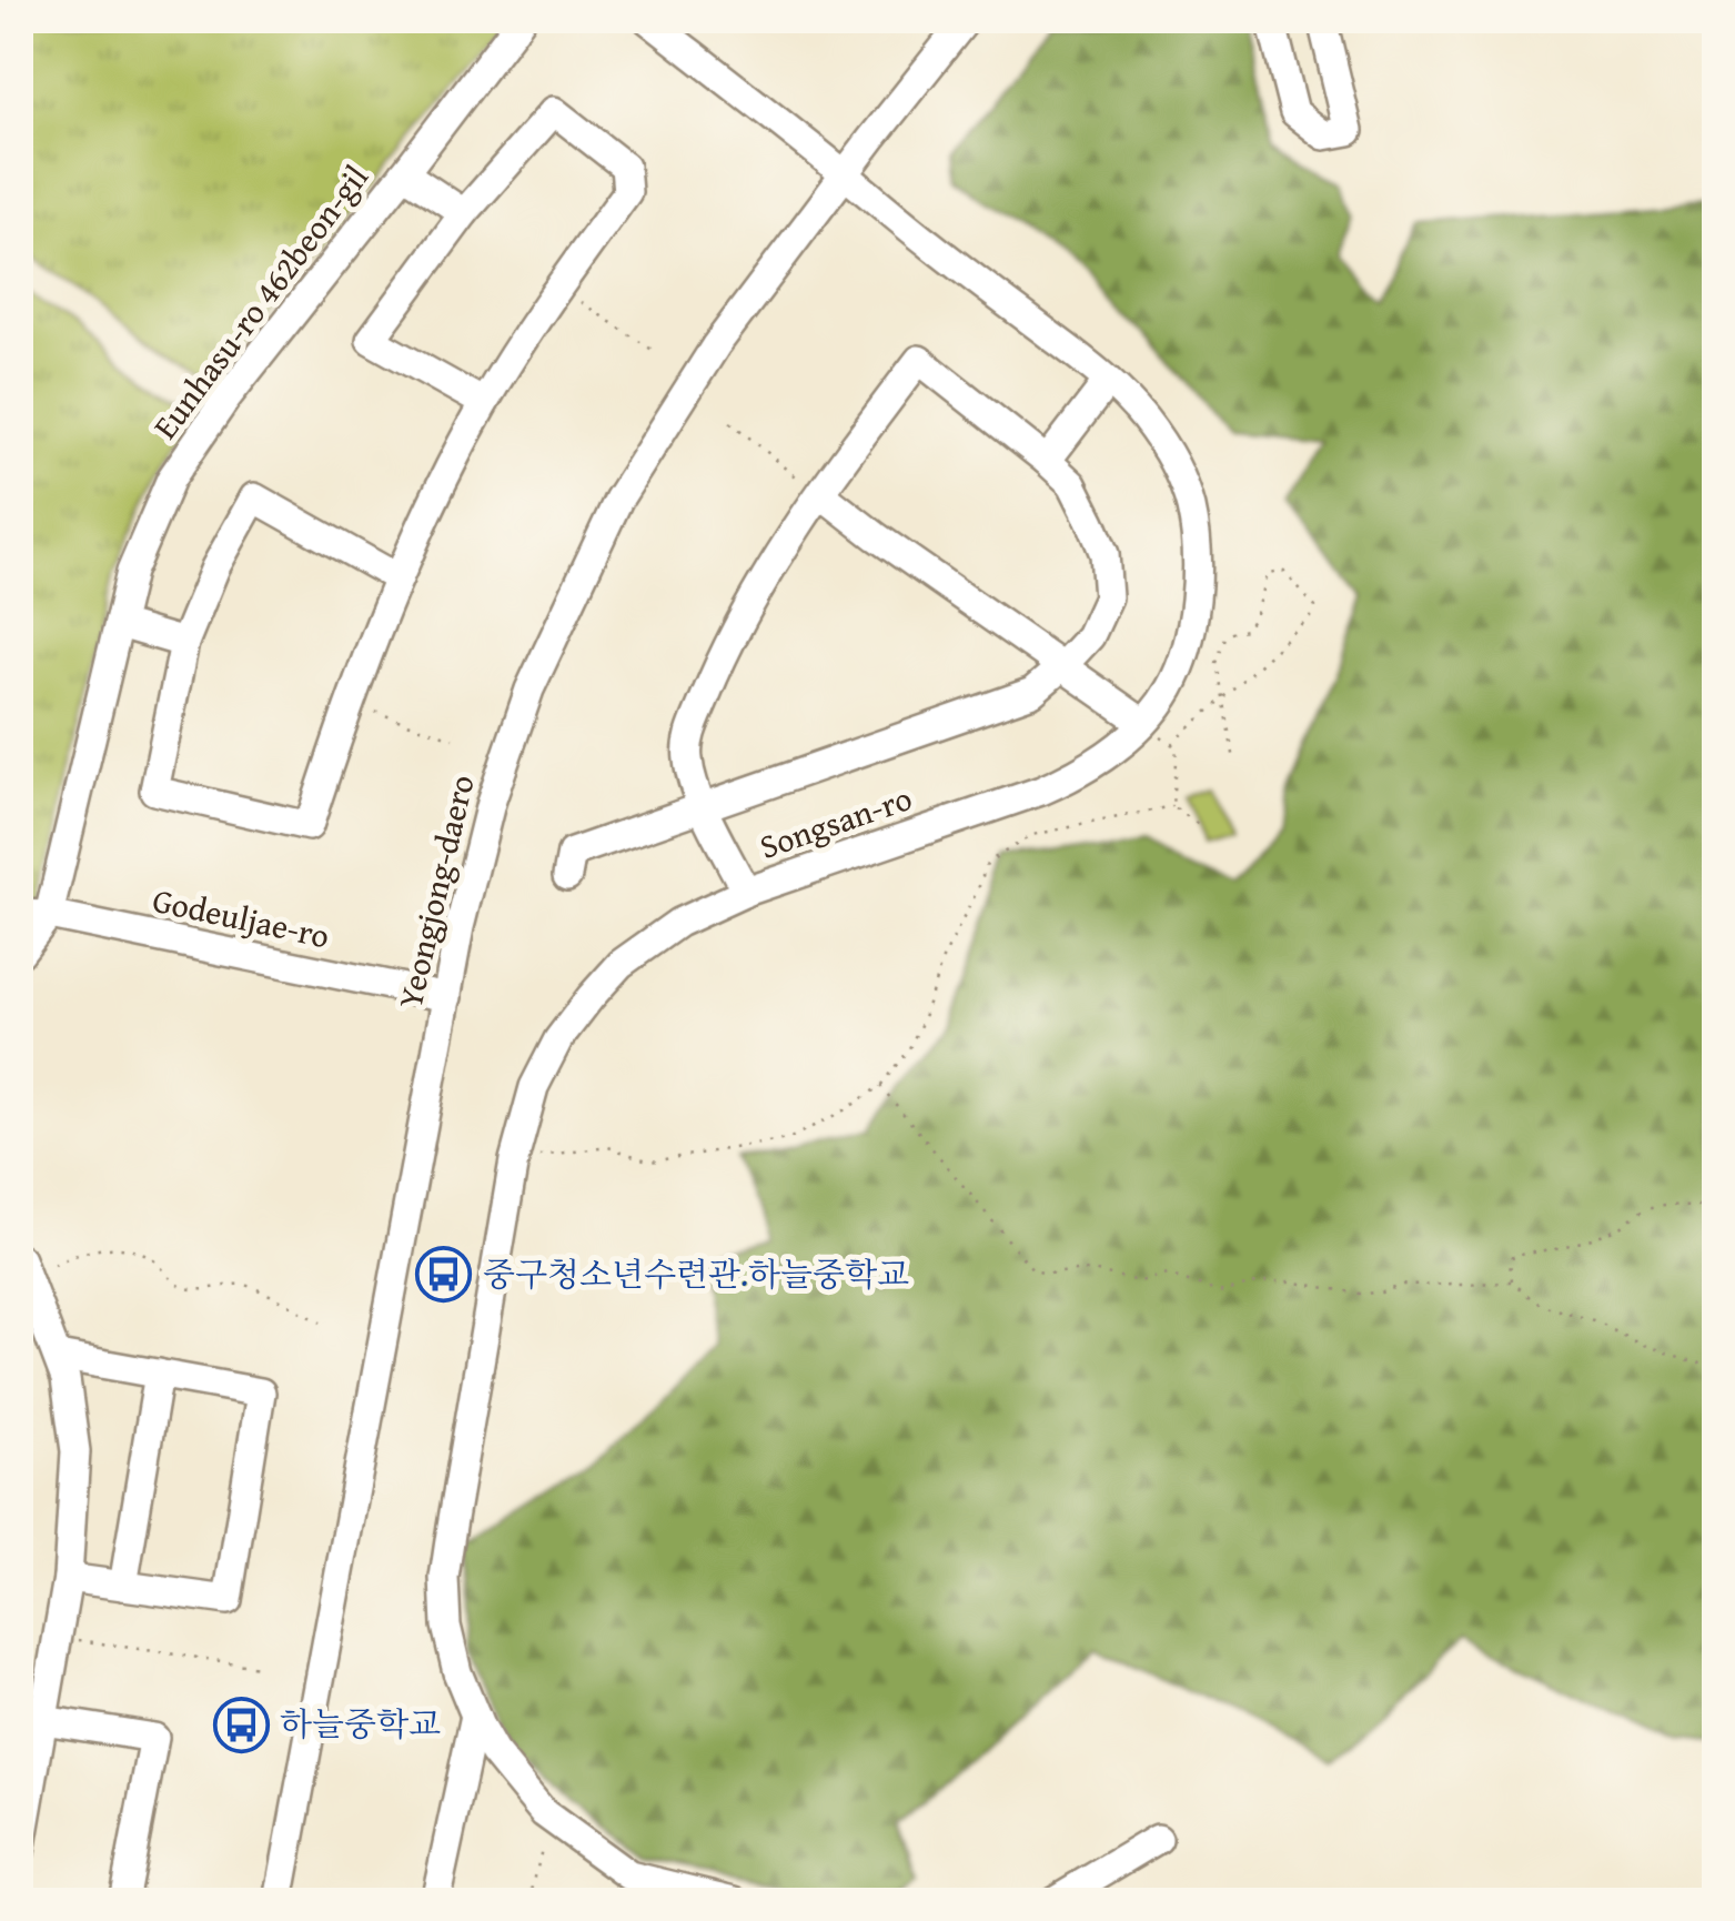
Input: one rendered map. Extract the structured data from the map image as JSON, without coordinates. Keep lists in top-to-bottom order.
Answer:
{
  "streets": {
    "street": [
      "Eunhasu-ro 462beon-gil",
      "Songsan-ro",
      "Yeongjong-daero",
      "Godeuljae-ro"
    ]
  },
  "crossings": [
    ["Eunhasu-ro 462beon-gil", "Godeuljae-ro"],
    ["Songsan-ro", "Yeongjong-daero"],
    ["Yeongjong-daero", "Godeuljae-ro"]
  ],
  "places": {
    "bus stop": ["중구청소년수련관.하늘중학교", "하늘중학교"]
  }
}
